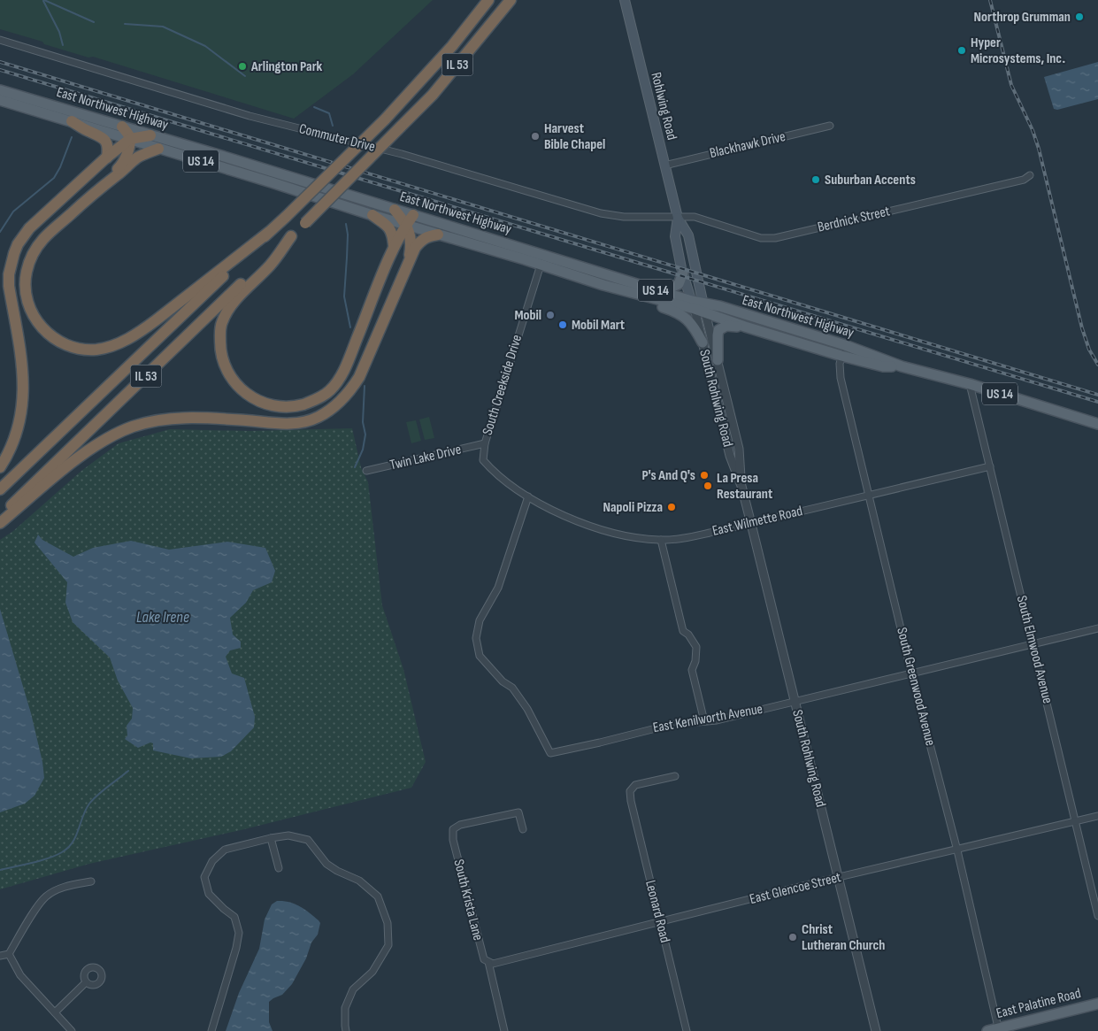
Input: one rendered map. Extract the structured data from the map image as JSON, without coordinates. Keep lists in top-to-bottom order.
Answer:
{
  "streets": {
    "highway": ["IL 53"],
    "main road": [
      "Rohlwing Road",
      "East Northwest Highway",
      "US 14",
      "East Palatine Road"
    ],
    "street": [
      "Commuter Drive",
      "Blackhawk Drive",
      "Berdnick Street",
      "South Creekside Drive",
      "South Rohlwing Road",
      "Twin Lake Drive",
      "East Wilmette Road",
      "South Elmwood Avenue",
      "South Greenwood Avenue",
      "East Kenilworth Avenue",
      "East Glencoe Street",
      "South Krista Lane",
      "Leonard Road"
    ]
  },
  "crossings": [
    ["Rohlwing Road", "East Northwest Highway"],
    ["Rohlwing Road", "Commuter Drive"],
    ["Rohlwing Road", "Blackhawk Drive"],
    ["Rohlwing Road", "Berdnick Street"],
    ["Rohlwing Road", "South Rohlwing Road"],
    ["East Northwest Highway", "South Creekside Drive"],
    ["East Northwest Highway", "South Rohlwing Road"],
    ["East Northwest Highway", "South Elmwood Avenue"],
    ["East Northwest Highway", "South Greenwood Avenue"],
    ["Commuter Drive", "Berdnick Street"],
    ["South Creekside Drive", "Twin Lake Drive"],
    ["South Creekside Drive", "East Wilmette Road"],
    ["South Creekside Drive", "East Kenilworth Avenue"],
    ["South Rohlwing Road", "East Wilmette Road"],
    ["South Rohlwing Road", "East Kenilworth Avenue"],
    ["South Rohlwing Road", "East Glencoe Street"],
    ["East Wilmette Road", "South Elmwood Avenue"],
    ["East Wilmette Road", "South Greenwood Avenue"],
    ["East Wilmette Road", "East Kenilworth Avenue"],
    ["South Elmwood Avenue", "East Kenilworth Avenue"],
    ["South Elmwood Avenue", "East Glencoe Street"],
    ["South Greenwood Avenue", "East Kenilworth Avenue"],
    ["South Greenwood Avenue", "East Glencoe Street"],
    ["South Greenwood Avenue", "East Palatine Road"],
    ["East Glencoe Street", "South Krista Lane"],
    ["East Glencoe Street", "Leonard Road"]
  ],
  "water": ["Lake Irene"],
  "places": [
    "Northrop Grumman",
    "Hyper Microsystems, Inc.",
    "Arlington Park",
    "Harvest Bible Chapel",
    "Suburban Accents",
    "Mobil",
    "Mobil Mart",
    "P's And Q's",
    "La Presa Restaurant",
    "Napoli Pizza",
    "Christ Lutheran Church"
  ]
}
